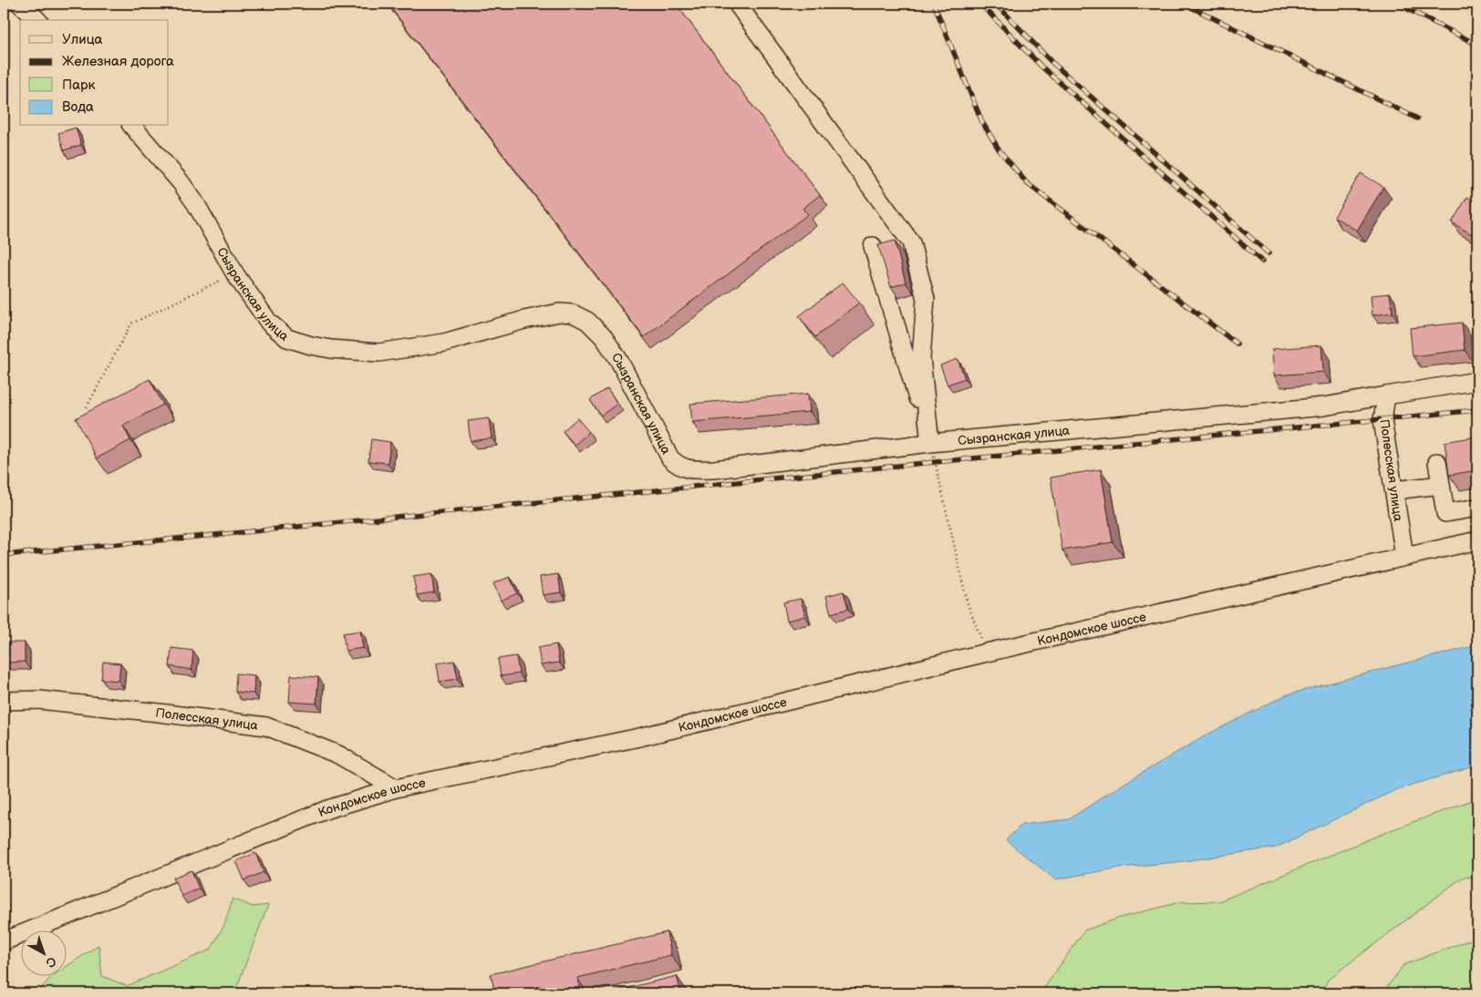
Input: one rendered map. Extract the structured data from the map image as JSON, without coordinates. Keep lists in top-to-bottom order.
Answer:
{
  "streets": {
    "street": ["Сызранская улица", "Полесская улица", "Кондомское шоссе"]
  },
  "crossings": [
    ["Сызранская улица", "Полесская улица"],
    ["Полесская улица", "Кондомское шоссе"]
  ],
  "legend": [
    "Улица",
    "Железная дорога",
    "Парк",
    "Вода"
  ],
  "north": "bottom right"
}
